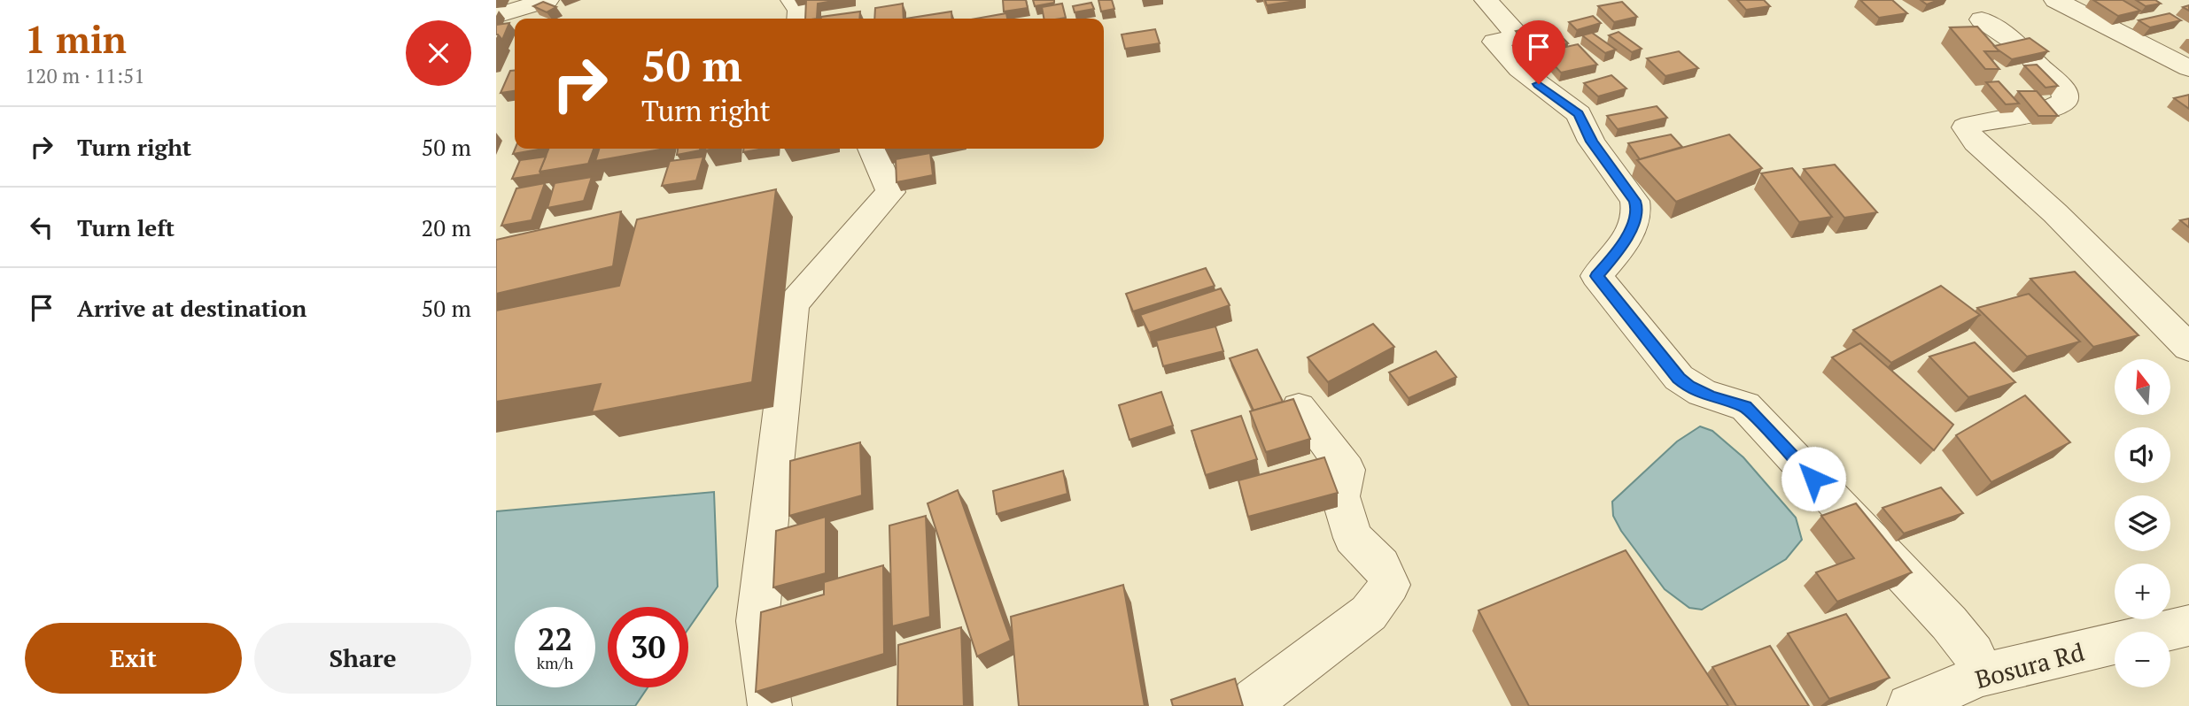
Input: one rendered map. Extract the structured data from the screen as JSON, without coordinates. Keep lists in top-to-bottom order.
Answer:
{
  "streets": {
    "street": ["Bosura Rd"]
  },
  "north": "top",
  "page": {
    "heading": ["1 min", "120 m · 11:51"],
    "turn": ["50 m", "Turn right"],
    "list": [
      {
        "name": "Turn right",
        "value": "50 m"
      },
      {
        "name": "Turn left",
        "value": "20 m"
      },
      {
        "name": "Arrive at destination",
        "value": "50 m"
      }
    ],
    "map_buttons": ["+", "−"],
    "speed": "22 km/h",
    "limit": "30",
    "buttons": ["Exit", "Share"]
  }
}
